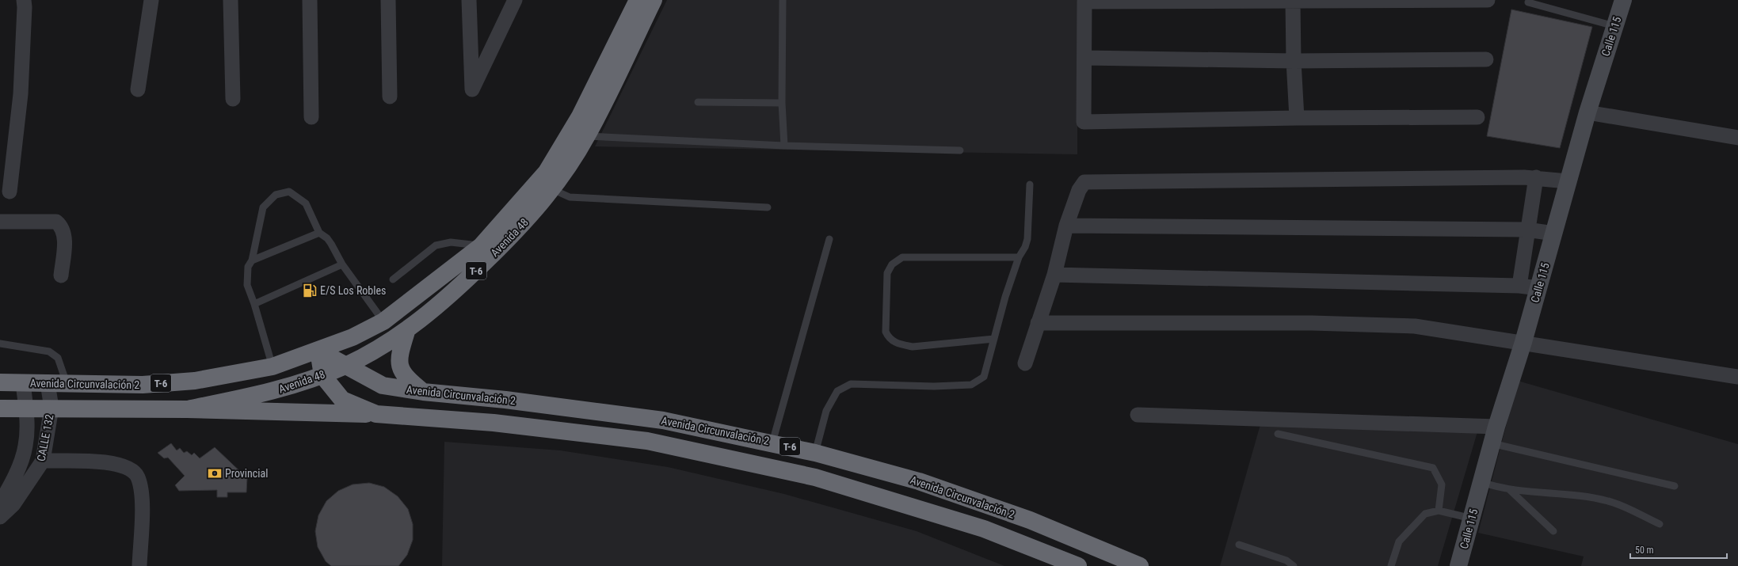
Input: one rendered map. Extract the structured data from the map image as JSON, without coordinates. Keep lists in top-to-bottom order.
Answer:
{
  "streets": {
    "highway": ["Avenida 48", "T-6", "Avenida Circunvalación 2"],
    "street": ["Calle 115", "CALLE 132"]
  },
  "crossings": [
    ["Avenida 48", "T-6"],
    ["Avenida 48", "Avenida Circunvalación 2"],
    ["T-6", "CALLE 132"],
    ["Avenida Circunvalación 2", "CALLE 132"]
  ],
  "places": {
    "fuel station": ["E/S Los Robles"],
    "bank": ["Provincial"]
  },
  "scale_bar": "50 m"
}
